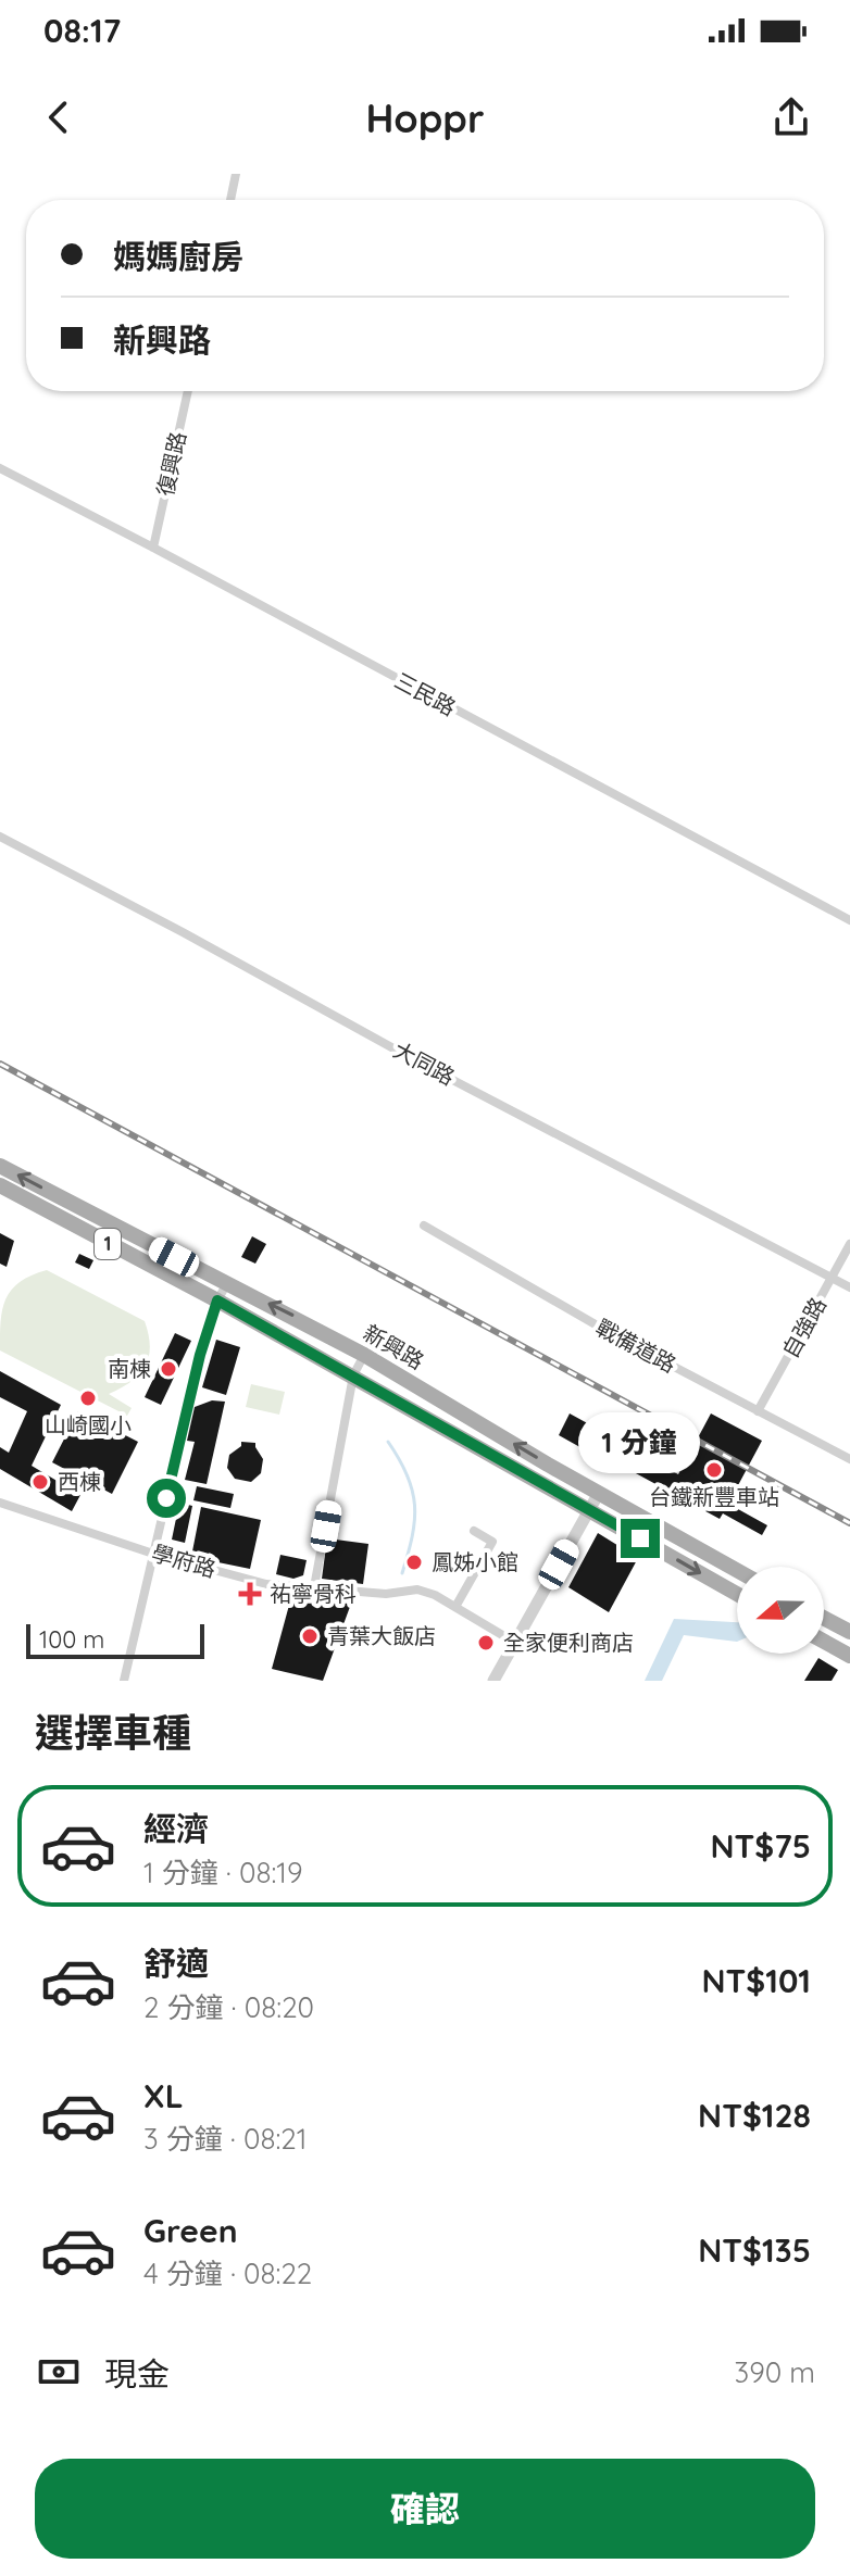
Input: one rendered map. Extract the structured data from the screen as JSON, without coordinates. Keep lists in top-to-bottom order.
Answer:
{
  "streets": {
    "main road": ["1", "新興路"],
    "street": [
      "復興路",
      "三民路",
      "大同路",
      "自強路",
      "戰備道路",
      "學府路"
    ]
  },
  "crossings": [
    ["復興路", "三民路"],
    ["大同路", "自強路"],
    ["自強路", "戰備道路"]
  ],
  "places": {
    "other": [
      "南棟",
      "山崎國小",
      "台鐵新豐車站",
      "西棟",
      "鳳姊小館",
      "青葉大飯店",
      "全家便利商店"
    ],
    "health": ["祐寧骨科"]
  },
  "scale_bar": "100 m",
  "north": "left",
  "page": {
    "status": "08:17",
    "header": "Hoppr",
    "banner": ["媽媽廚房", "新興路"],
    "bubble": "1 分鐘",
    "scale": "100 m",
    "heading": "選擇車種",
    "list": [
      {
        "name": "經濟",
        "note": "1 分鐘 · 08:19",
        "value": "NT$75"
      },
      {
        "name": "舒適",
        "note": "2 分鐘 · 08:20",
        "value": "NT$101"
      },
      {
        "name": "XL",
        "note": "3 分鐘 · 08:21",
        "value": "NT$128"
      },
      {
        "name": "Green",
        "note": "4 分鐘 · 08:22",
        "value": "NT$135"
      }
    ],
    "pay": ["現金", "390 m"],
    "buttons": "確認"
  }
}
